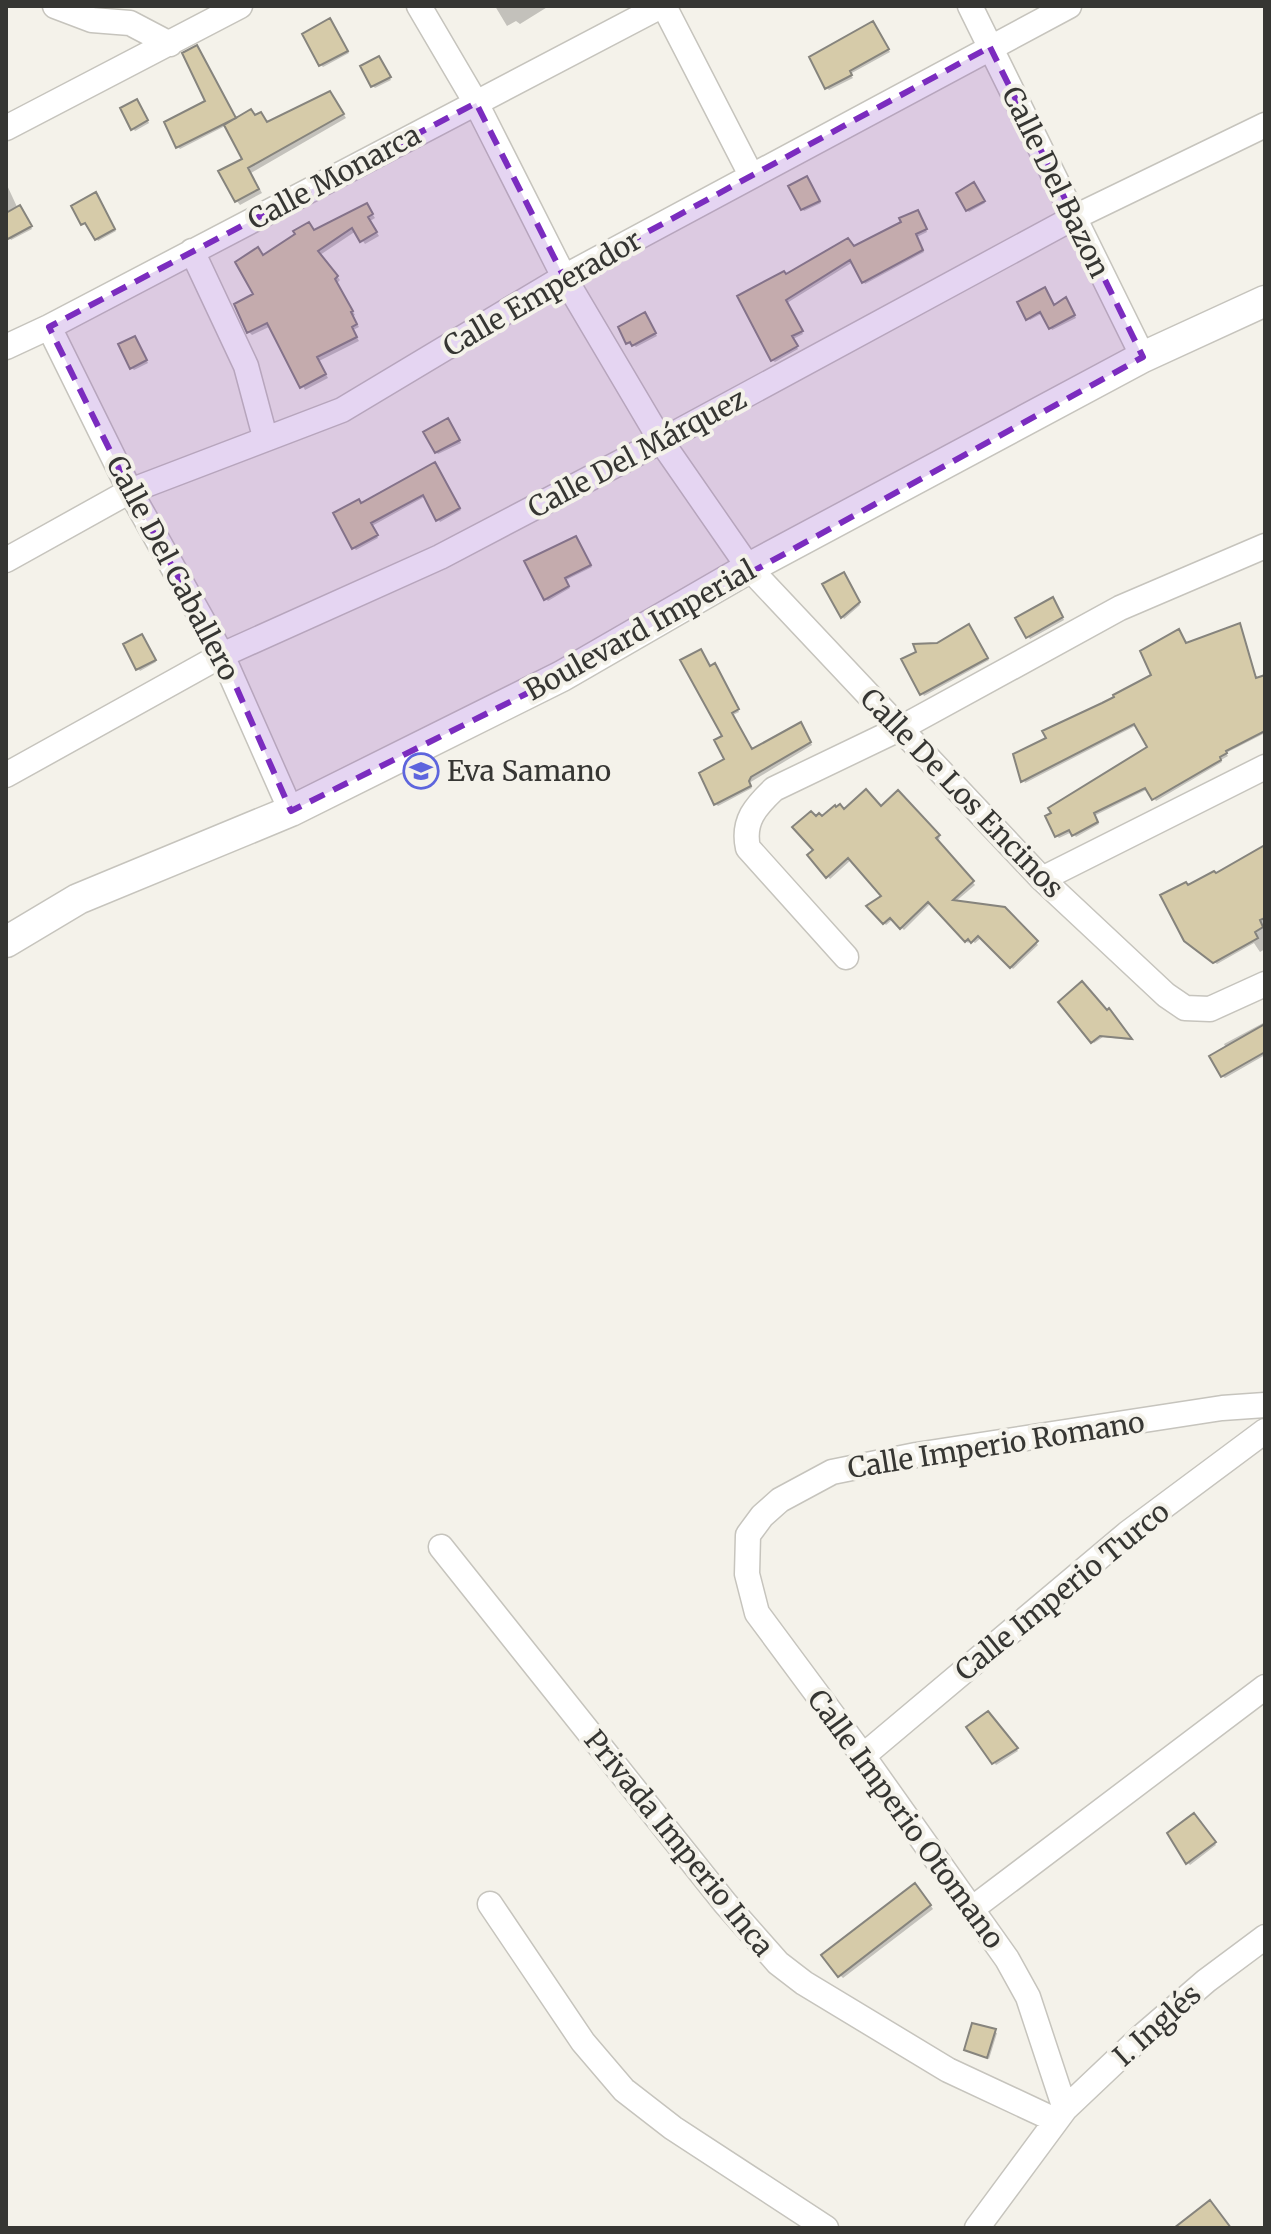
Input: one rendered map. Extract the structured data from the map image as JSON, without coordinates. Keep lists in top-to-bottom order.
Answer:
{
  "streets": {
    "street": [
      "Calle Monarca",
      "Calle Del Bazon",
      "Calle Emperador",
      "Calle Del Márquez",
      "Calle Del Caballero",
      "Boulevard Imperial",
      "Calle De Los Encinos",
      "Calle Imperio Romano",
      "Calle Imperio Turco",
      "Calle Imperio Otomano",
      "Privada Imperio Inca",
      "I. Inglés"
    ]
  },
  "crossings": [
    ["Calle Monarca", "Calle Del Caballero"],
    ["Calle Del Bazon", "Calle Emperador"],
    ["Calle Del Bazon", "Calle Del Márquez"],
    ["Calle Del Bazon", "Boulevard Imperial"],
    ["Calle Emperador", "Calle Del Caballero"],
    ["Calle Del Márquez", "Calle Del Caballero"],
    ["Calle Del Caballero", "Boulevard Imperial"],
    ["Boulevard Imperial", "Calle De Los Encinos"],
    ["Calle Imperio Romano", "Calle Imperio Otomano"],
    ["Calle Imperio Turco", "Calle Imperio Otomano"],
    ["Calle Imperio Otomano", "Privada Imperio Inca"],
    ["Calle Imperio Otomano", "I. Inglés"],
    ["Privada Imperio Inca", "I. Inglés"]
  ],
  "places": {
    "school or university": ["Eva Samano"]
  }
}
